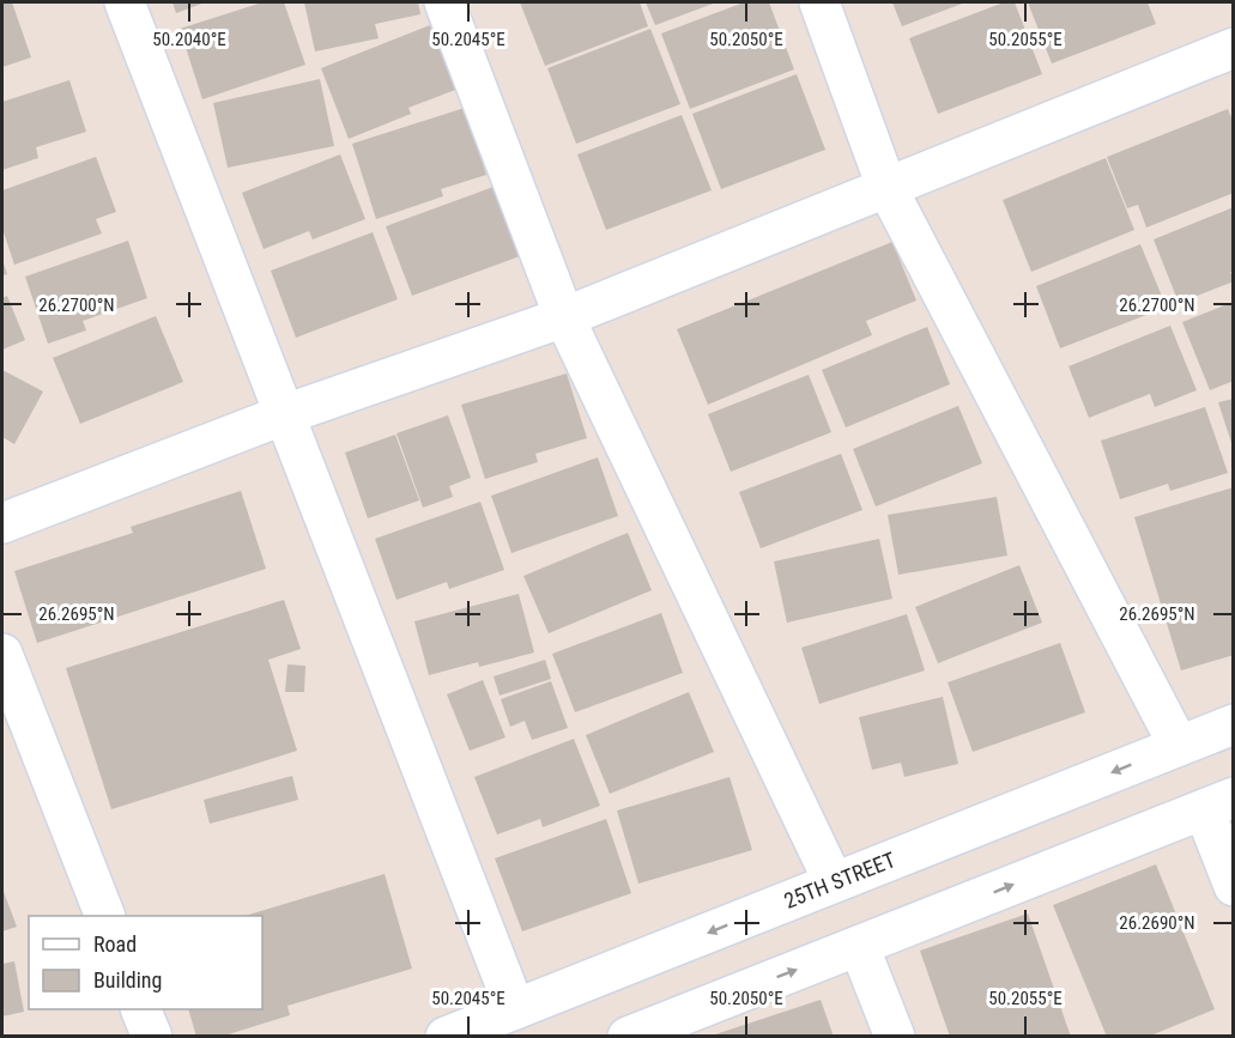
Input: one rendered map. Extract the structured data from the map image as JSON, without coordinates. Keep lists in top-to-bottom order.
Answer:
{
  "streets": {
    "street": ["25TH STREET"]
  },
  "legend": ["Road", "Building"],
  "coordinates": [
    "50.2040°E",
    "50.2045°E",
    "50.2050°E",
    "50.2055°E",
    "26.2700°N",
    "26.2695°N",
    "26.2690°N"
  ]
}
